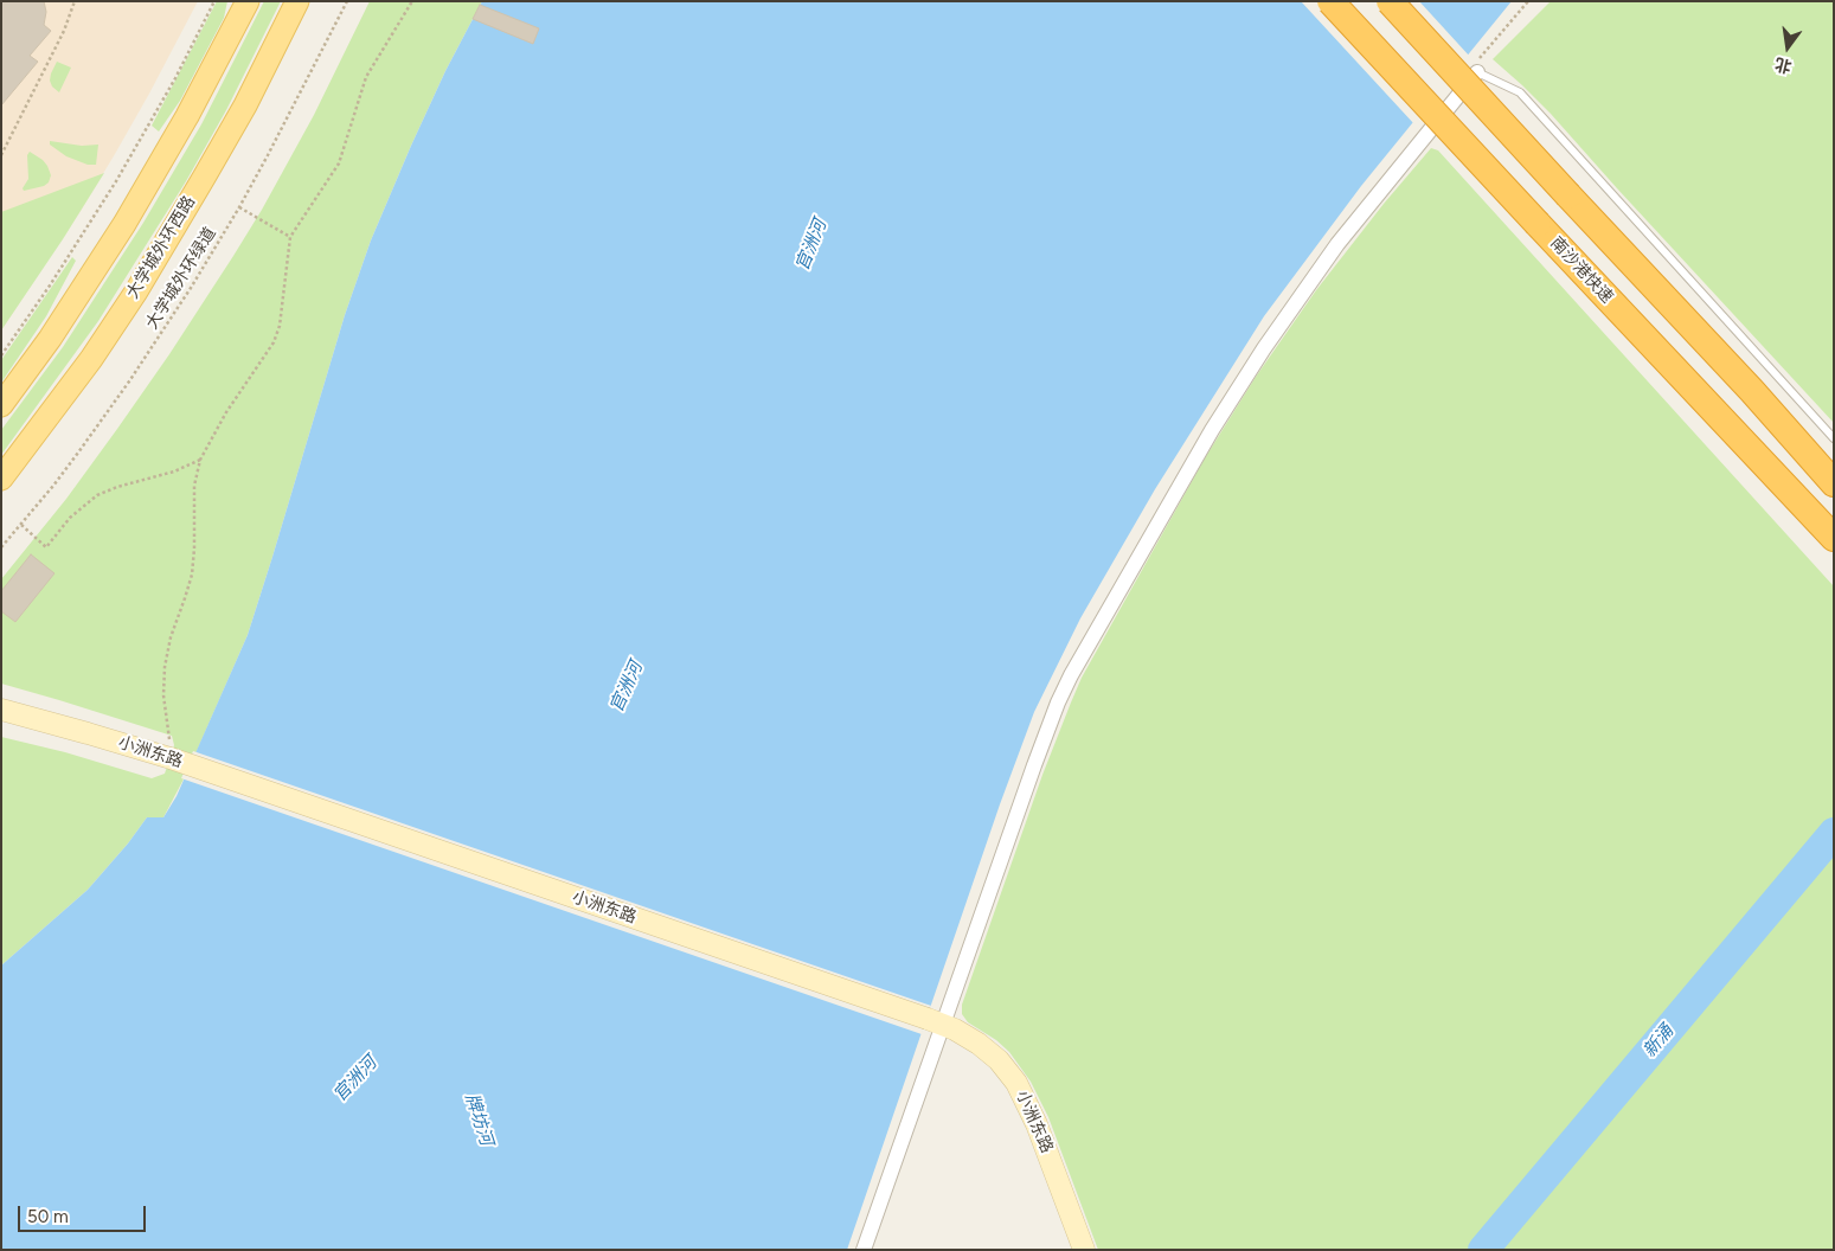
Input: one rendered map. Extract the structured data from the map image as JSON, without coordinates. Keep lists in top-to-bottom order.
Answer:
{
  "streets": {
    "highway": ["南沙港快速"],
    "main road": ["大学城外环西路", "小洲东路"],
    "path": ["大学城外环绿道"]
  },
  "water": ["官洲河", "新涌", "牌坊河"],
  "scale_bar": "50 m",
  "north": "bottom"
}
